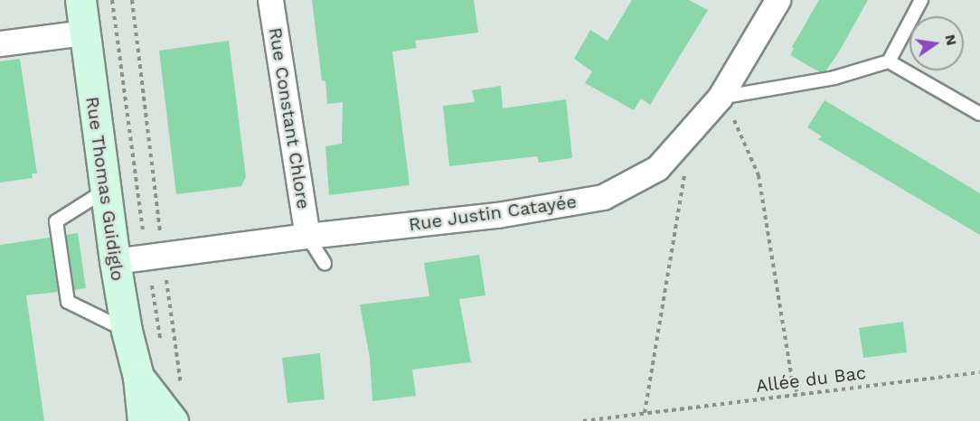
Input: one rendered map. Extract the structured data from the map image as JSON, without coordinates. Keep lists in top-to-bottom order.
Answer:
{
  "streets": {
    "main road": ["Rue Thomas Guidiglo"],
    "street": ["Rue Constant Chlore", "Rue Justin Catayée"],
    "path": ["Allée du Bac"]
  },
  "crossings": [
    ["Rue Constant Chlore", "Rue Justin Catayée"],
    ["Rue Thomas Guidiglo", "Rue Justin Catayée"]
  ],
  "north": "right"
}
